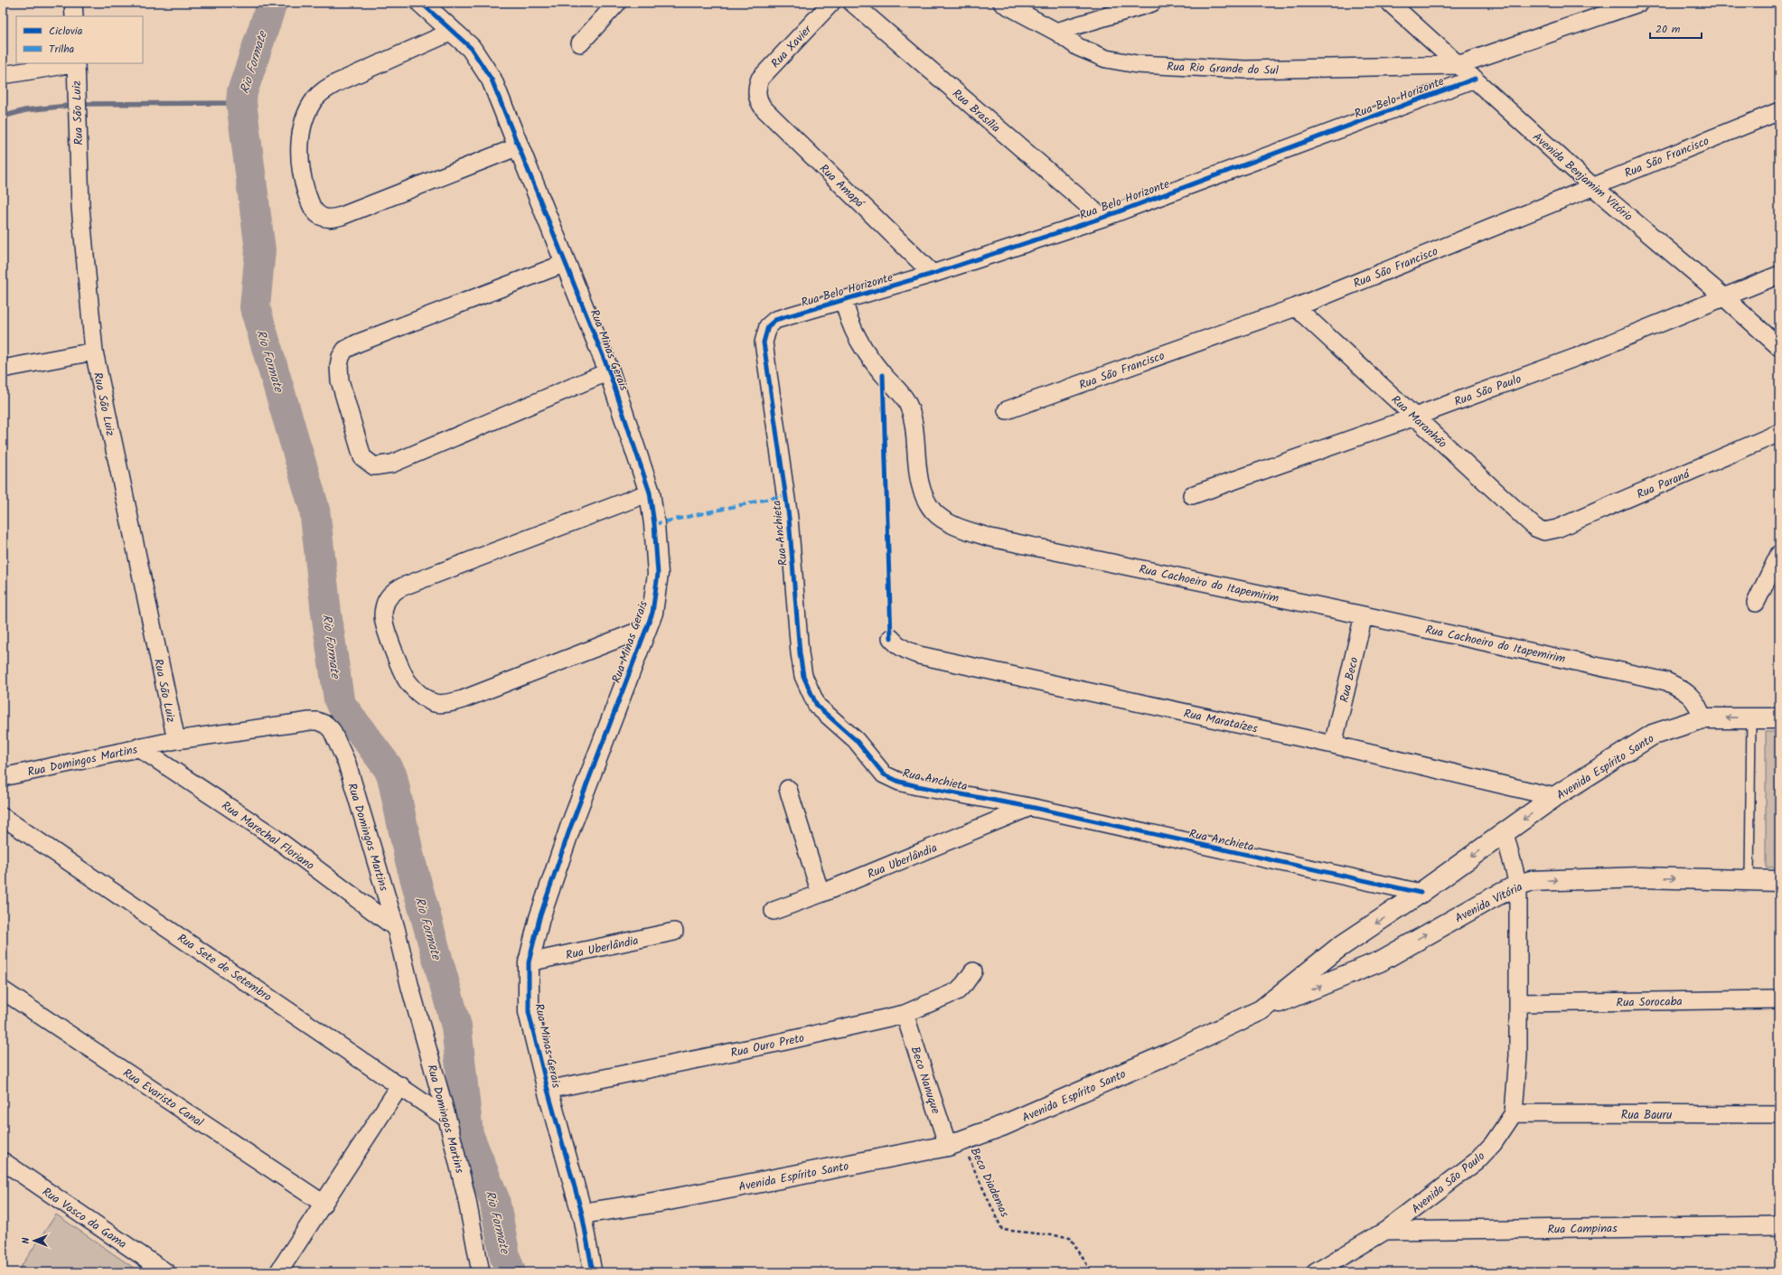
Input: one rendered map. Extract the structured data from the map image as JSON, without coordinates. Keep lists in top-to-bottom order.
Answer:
{
  "streets": {
    "street": [
      "Rua Xavier",
      "Rua Rio Grande do Sul",
      "Rua Belo Horizonte",
      "Rua Brasília",
      "Rua São Luiz",
      "Rua São Francisco",
      "Avenida Benjamim Vitório",
      "Rua Amapá",
      "Rua Minas Gerais",
      "Rua São Paulo",
      "Rua Maranhão",
      "Rua Paraná",
      "Rua Anchieta",
      "Rua Cachoeiro do Itapemirim",
      "Rua Beco",
      "Rua Marataízes",
      "Rua Domingos Martins",
      "Avenida Espírito Santo",
      "Rua Marechal Floriano",
      "Rua Uberlândia",
      "Avenida Vitória",
      "Rua Sete de Setembro",
      "Rua Sorocaba",
      "Rua Ouro Preto",
      "Beco Nanuque",
      "Rua Evaristo Canal",
      "Rua Bauru",
      "Avenida São Paulo",
      "Rua Vasco da Gama",
      "Rua Campinas"
    ],
    "path": ["Beco Diademas"]
  },
  "crossings": [
    ["Rua Xavier", "Rua Amapá"],
    ["Rua Rio Grande do Sul", "Avenida Benjamim Vitório"],
    ["Rua Belo Horizonte", "Rua Brasília"],
    ["Rua Belo Horizonte", "Avenida Benjamim Vitório"],
    ["Rua Belo Horizonte", "Rua Amapá"],
    ["Rua Belo Horizonte", "Rua Anchieta"],
    ["Rua Belo Horizonte", "Rua Cachoeiro do Itapemirim"],
    ["Rua São Luiz", "Rua Domingos Martins"],
    ["Rua São Francisco", "Avenida Benjamim Vitório"],
    ["Rua São Francisco", "Rua Maranhão"],
    ["Avenida Benjamim Vitório", "Rua São Paulo"],
    ["Rua Minas Gerais", "Avenida Espírito Santo"],
    ["Rua Minas Gerais", "Rua Uberlândia"],
    ["Rua Minas Gerais", "Rua Ouro Preto"],
    ["Rua São Paulo", "Rua Maranhão"],
    ["Rua Maranhão", "Rua Paraná"],
    ["Rua Anchieta", "Avenida Espírito Santo"],
    ["Rua Anchieta", "Rua Uberlândia"],
    ["Rua Cachoeiro do Itapemirim", "Rua Beco"],
    ["Rua Cachoeiro do Itapemirim", "Avenida Espírito Santo"],
    ["Rua Beco", "Rua Marataízes"],
    ["Rua Marataízes", "Avenida Espírito Santo"],
    ["Rua Domingos Martins", "Rua Marechal Floriano"],
    ["Rua Domingos Martins", "Rua Sete de Setembro"],
    ["Avenida Espírito Santo", "Avenida Vitória"],
    ["Avenida Espírito Santo", "Beco Nanuque"],
    ["Avenida Espírito Santo", "Beco Diademas"],
    ["Avenida Vitória", "Avenida São Paulo"],
    ["Rua Sorocaba", "Avenida São Paulo"],
    ["Rua Ouro Preto", "Beco Nanuque"],
    ["Beco Nanuque", "Beco Diademas"],
    ["Rua Bauru", "Avenida São Paulo"],
    ["Avenida São Paulo", "Rua Campinas"]
  ],
  "one_way": ["Avenida Vitória"],
  "water": ["Rio Formate"],
  "legend": ["Ciclovia", "Trilha"],
  "scale_bar": "20 m",
  "north": "left"
}
